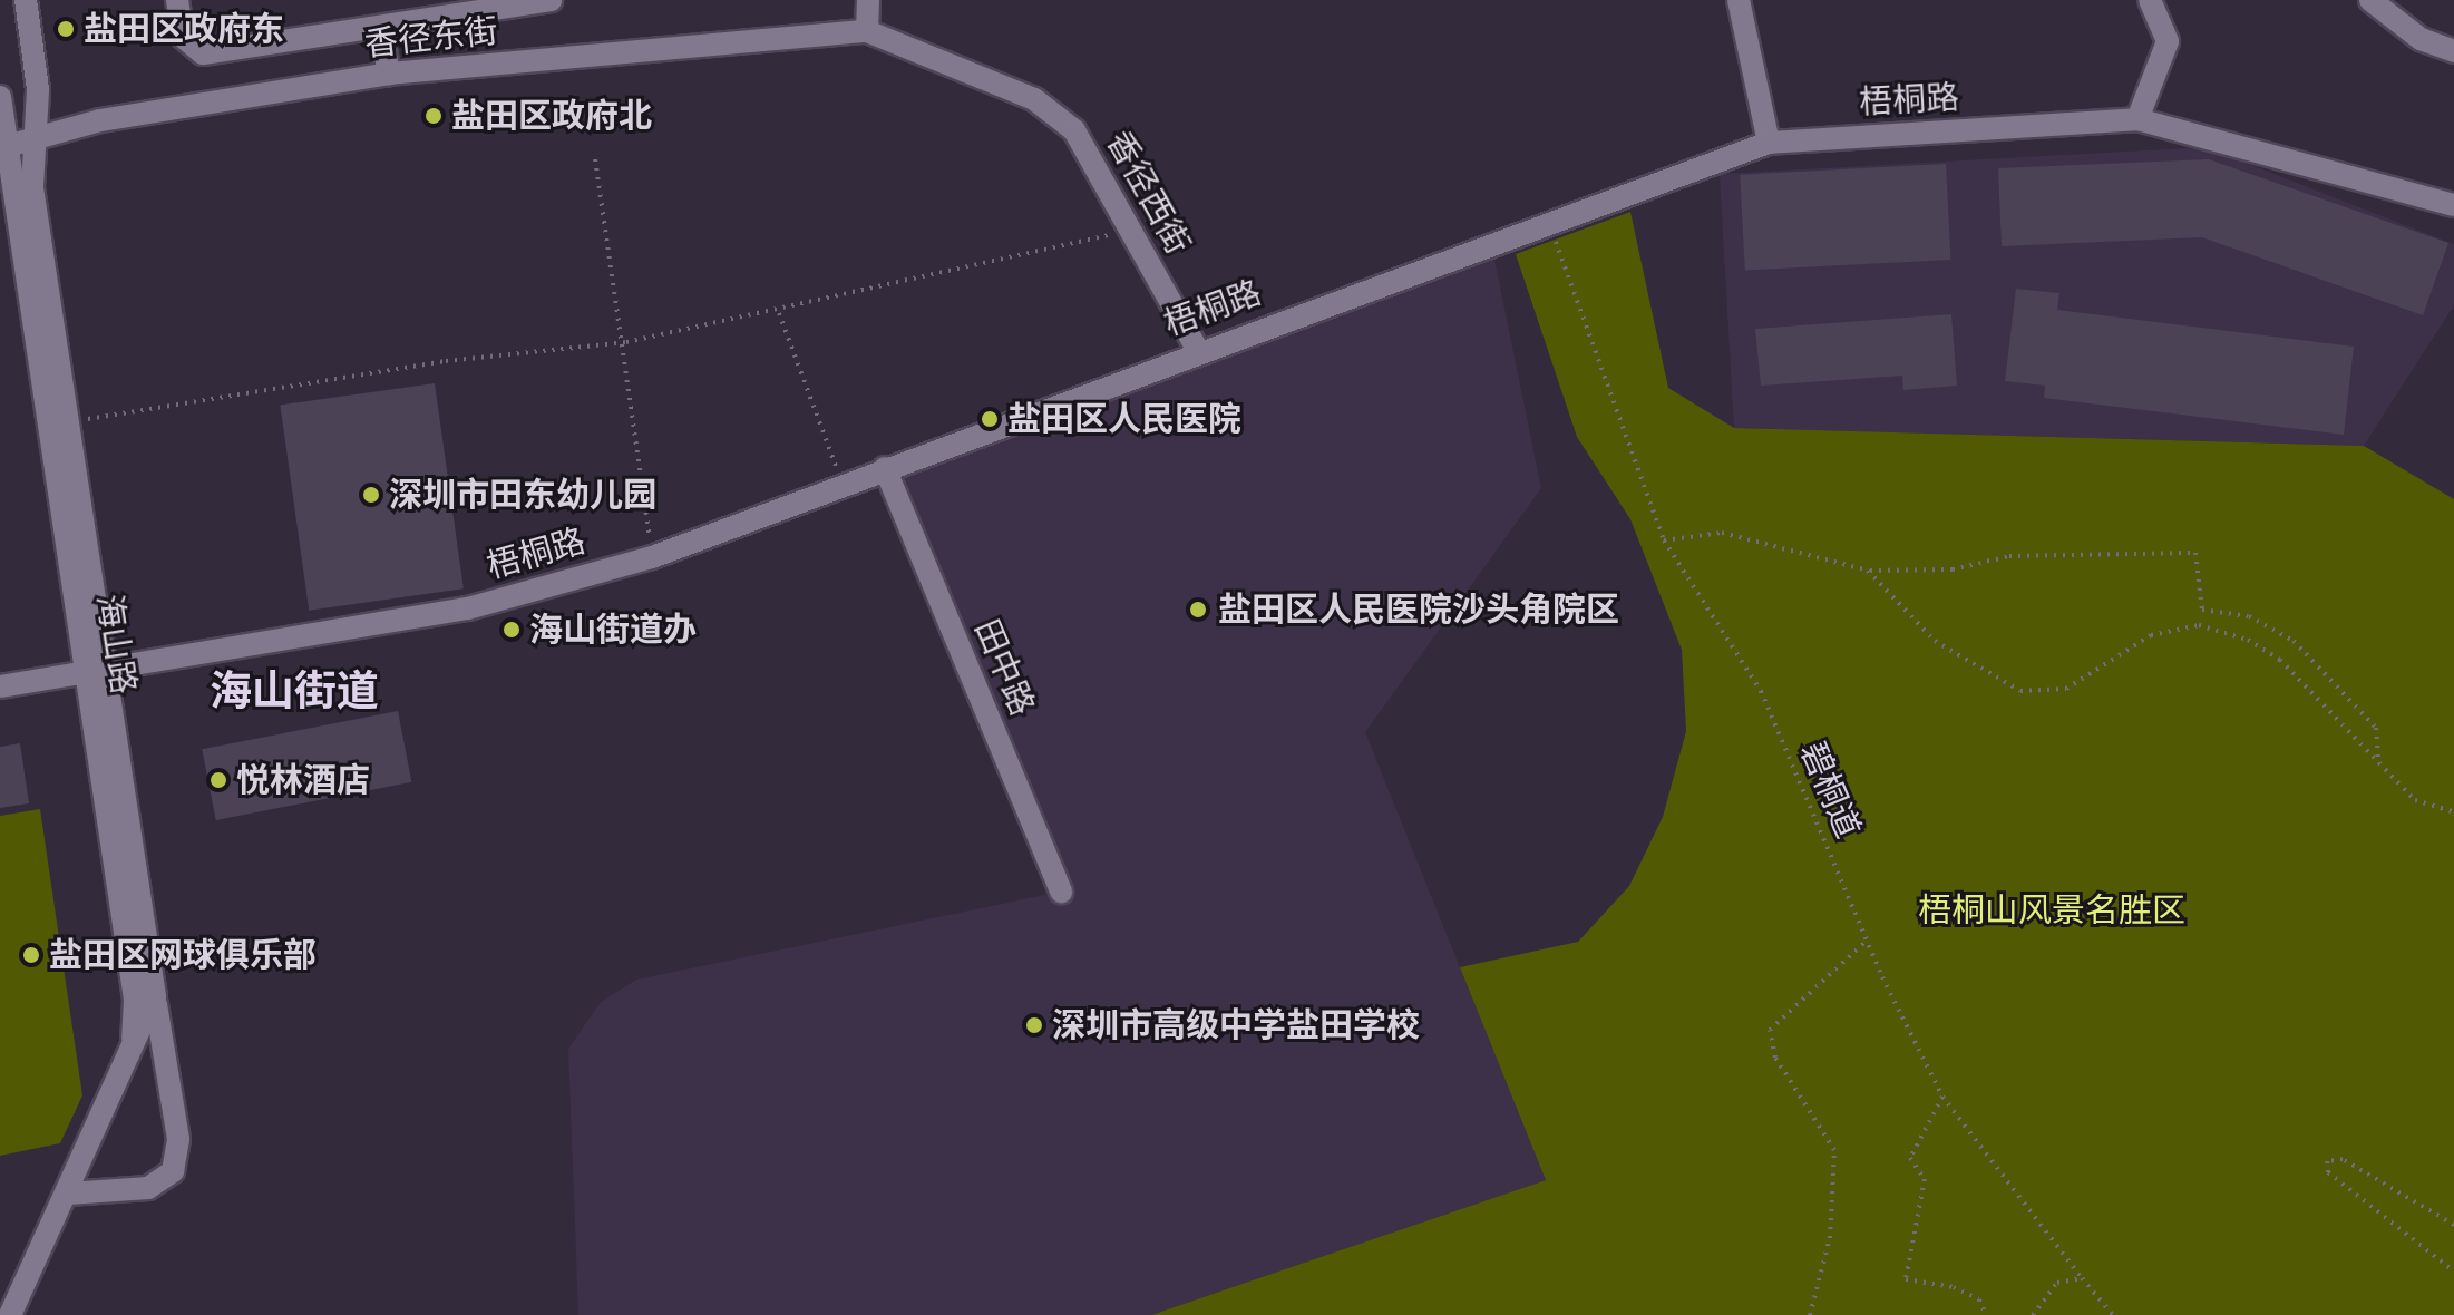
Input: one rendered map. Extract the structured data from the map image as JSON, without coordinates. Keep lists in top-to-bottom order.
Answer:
{
  "streets": {
    "street": [
      "香径东街",
      "梧桐路",
      "香径西街",
      "海山路",
      "田中路"
    ],
    "path": ["碧桐道"]
  },
  "crossings": [
    ["香径东街", "香径西街"],
    ["香径东街", "海山路"],
    ["梧桐路", "香径西街"],
    ["梧桐路", "海山路"],
    ["梧桐路", "田中路"]
  ],
  "districts": ["海山街道"],
  "parks": ["梧桐山风景名胜区"],
  "places": [
    "盐田区政府东",
    "盐田区政府北",
    "盐田区人民医院",
    "深圳市田东幼儿园",
    "盐田区人民医院沙头角院区",
    "海山街道办",
    "悦林酒店",
    "盐田区网球俱乐部",
    "深圳市高级中学盐田学校"
  ]
}
